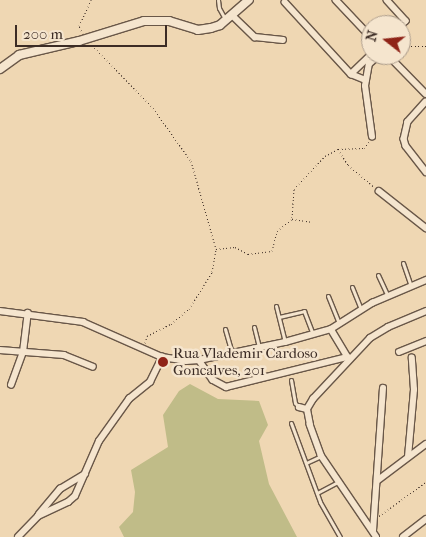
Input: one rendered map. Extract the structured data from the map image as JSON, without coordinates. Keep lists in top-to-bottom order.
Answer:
{
  "places": ["Rua Vlademir Cardoso Goncalves, 201"],
  "scale_bar": "200 m",
  "north": "left"
}
